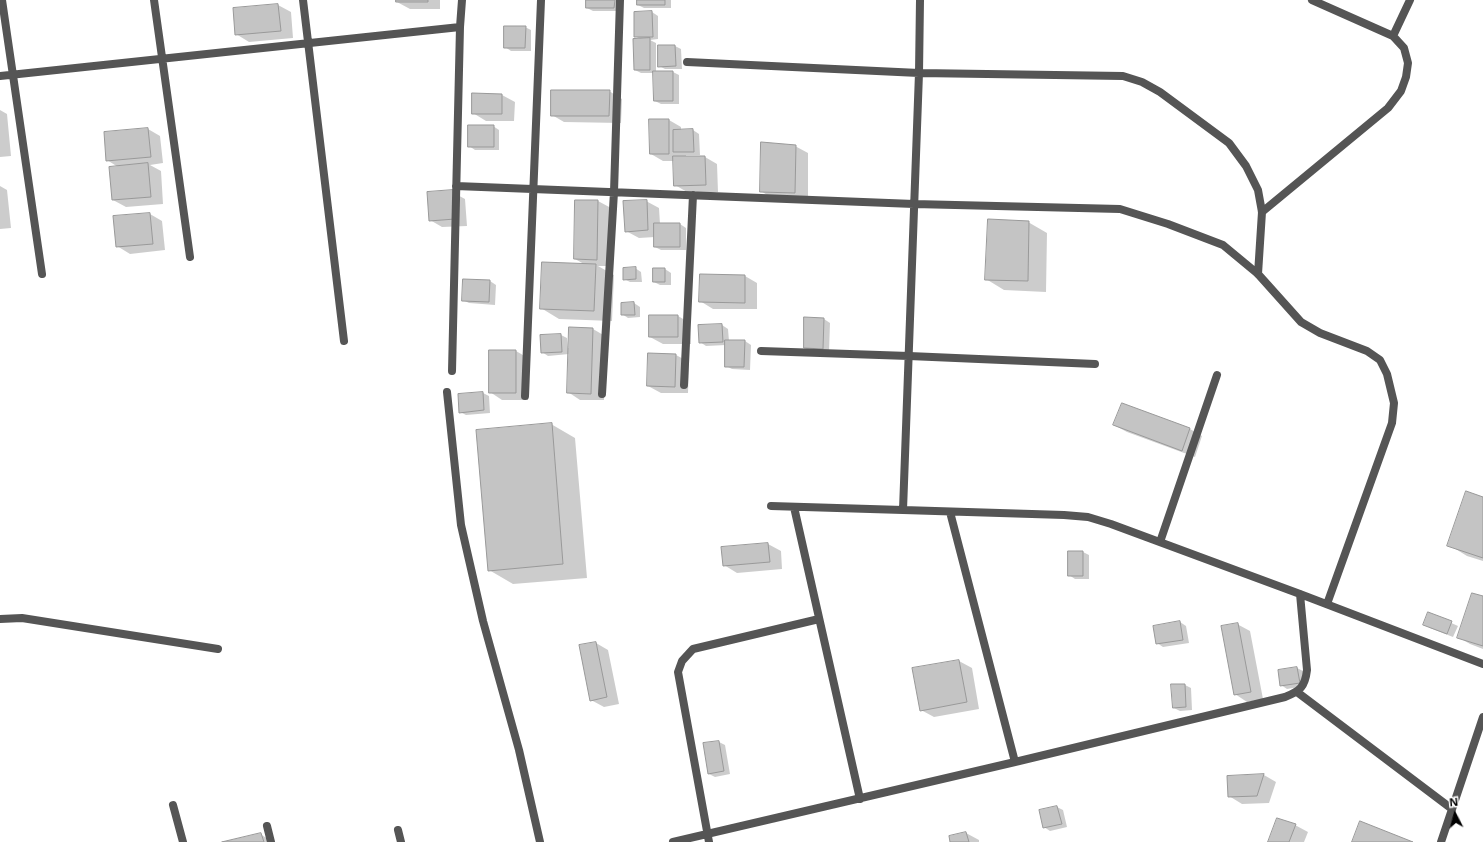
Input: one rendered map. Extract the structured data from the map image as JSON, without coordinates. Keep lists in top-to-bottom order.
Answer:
{
  "north": "top"
}
